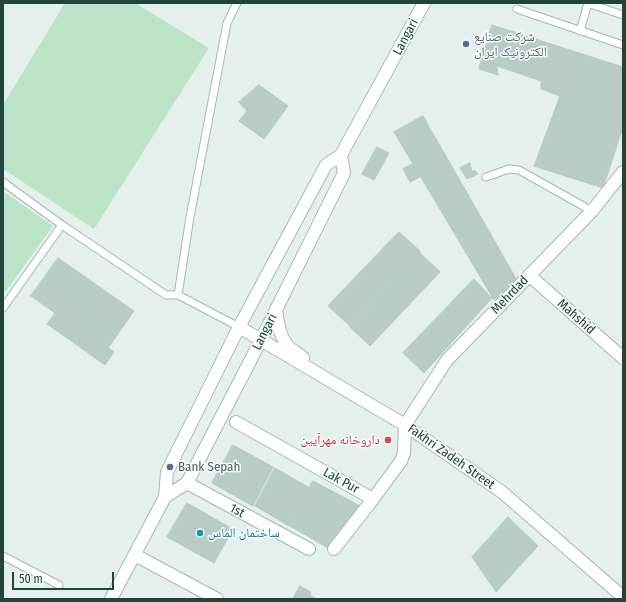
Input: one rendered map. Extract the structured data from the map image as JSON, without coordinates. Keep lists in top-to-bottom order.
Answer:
{
  "streets": {
    "main road": [
      "Langari",
      "Mehrdad",
      "Mahshid",
      "Fakhri Zadeh Street",
      "Lak Pur",
      "1st"
    ]
  },
  "crossings": [
    ["Langari", "Fakhri Zadeh Street"],
    ["Langari", "1st"],
    ["Mehrdad", "Mahshid"],
    ["Mehrdad", "Fakhri Zadeh Street"],
    ["Mehrdad", "Lak Pur"],
    ["Fakhri Zadeh Street", "Lak Pur"]
  ],
  "places": [
    "شرکت صنایع الکترونیک ایران",
    "داروخانه مهرآیین",
    "Bank Sepah",
    "ساختمان الماس"
  ],
  "scale_bar": "50 m"
}
